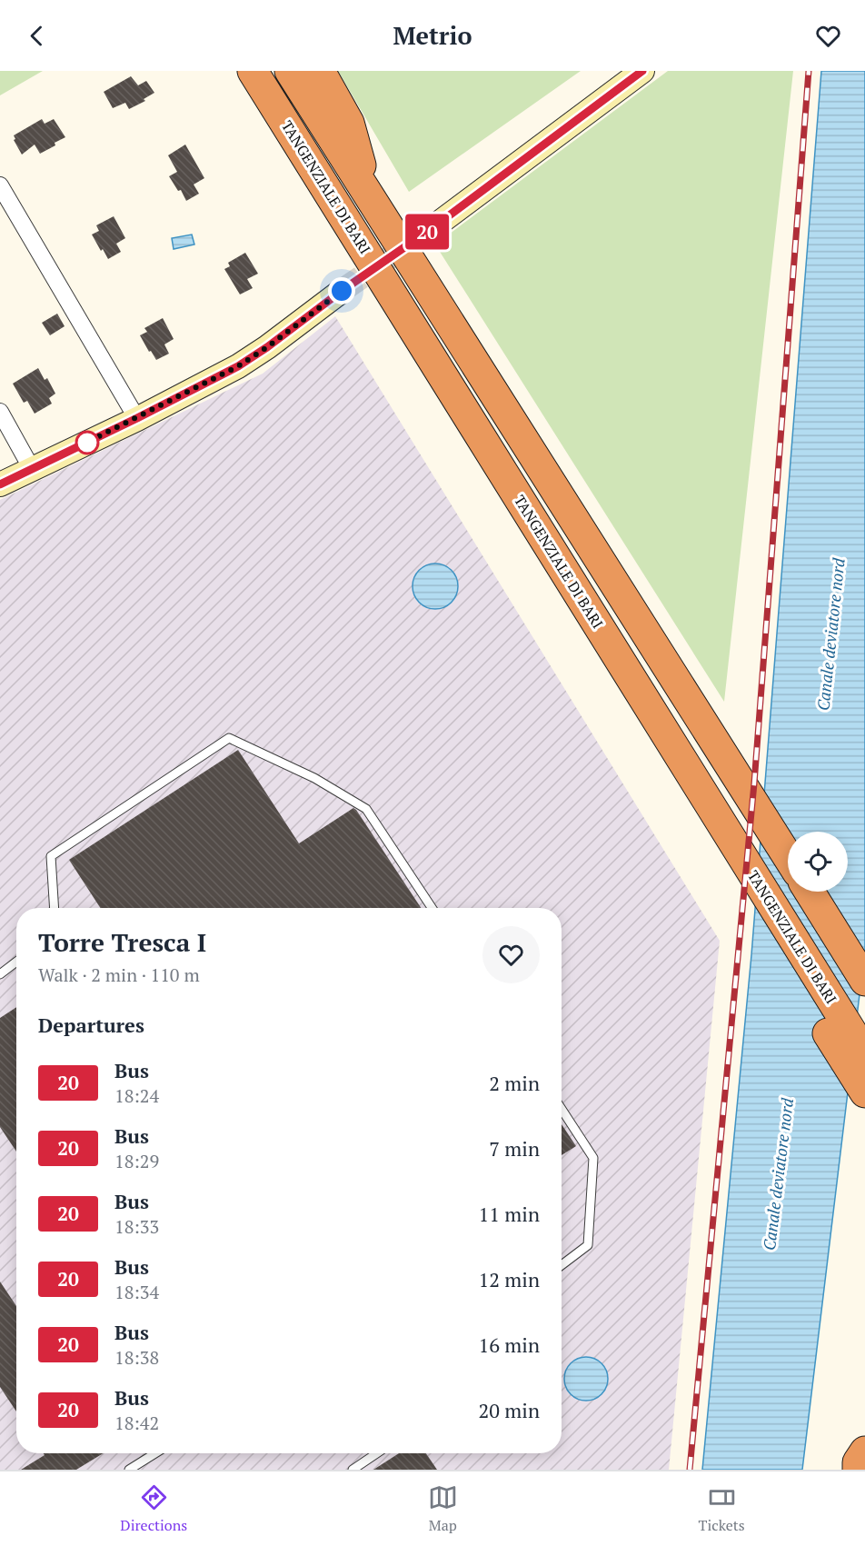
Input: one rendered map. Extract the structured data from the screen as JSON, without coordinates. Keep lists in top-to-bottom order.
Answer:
{
  "streets": {
    "highway": ["TANGENZIALE DI BARI"]
  },
  "water": ["Canale deviatore nord"],
  "lines": ["bus line 20"],
  "page": {
    "header": "Metrio",
    "on_map": "20",
    "heading": [
      ["Torre Tresca I", "Walk · 2 min · 110 m"],
      "Departures"
    ],
    "list": [
      {
        "mark": "20",
        "name": "Bus",
        "note": "18:24",
        "value": "2 min"
      },
      {
        "mark": "20",
        "name": "Bus",
        "note": "18:29",
        "value": "7 min"
      },
      {
        "mark": "20",
        "name": "Bus",
        "note": "18:33",
        "value": "11 min"
      },
      {
        "mark": "20",
        "name": "Bus",
        "note": "18:34",
        "value": "12 min"
      },
      {
        "mark": "20",
        "name": "Bus",
        "note": "18:38",
        "value": "16 min"
      },
      {
        "mark": "20",
        "name": "Bus",
        "note": "18:42",
        "value": "20 min"
      }
    ],
    "tabs": ["Directions", "Map", "Tickets"]
  }
}
